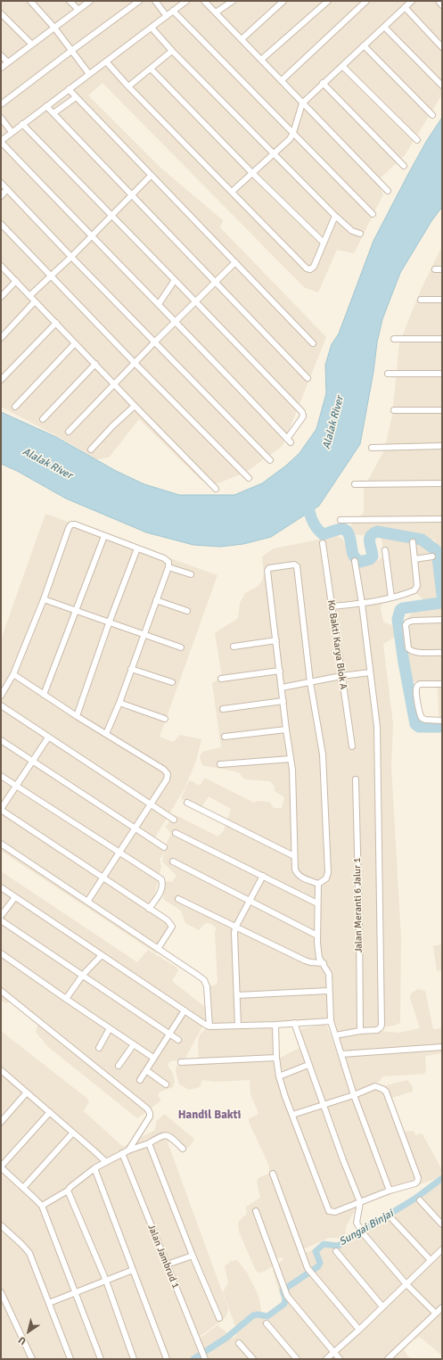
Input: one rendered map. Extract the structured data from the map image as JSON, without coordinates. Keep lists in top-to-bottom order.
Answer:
{
  "streets": {
    "street": ["Ko Bakti Karya Blok A", "Jalan Meranti 6 Jalur 1", "Jalan Jambrud 1"]
  },
  "districts": ["Handil Bakti"],
  "water": ["Alalak River", "Sungai Binjai"],
  "north": "bottom left"
}
